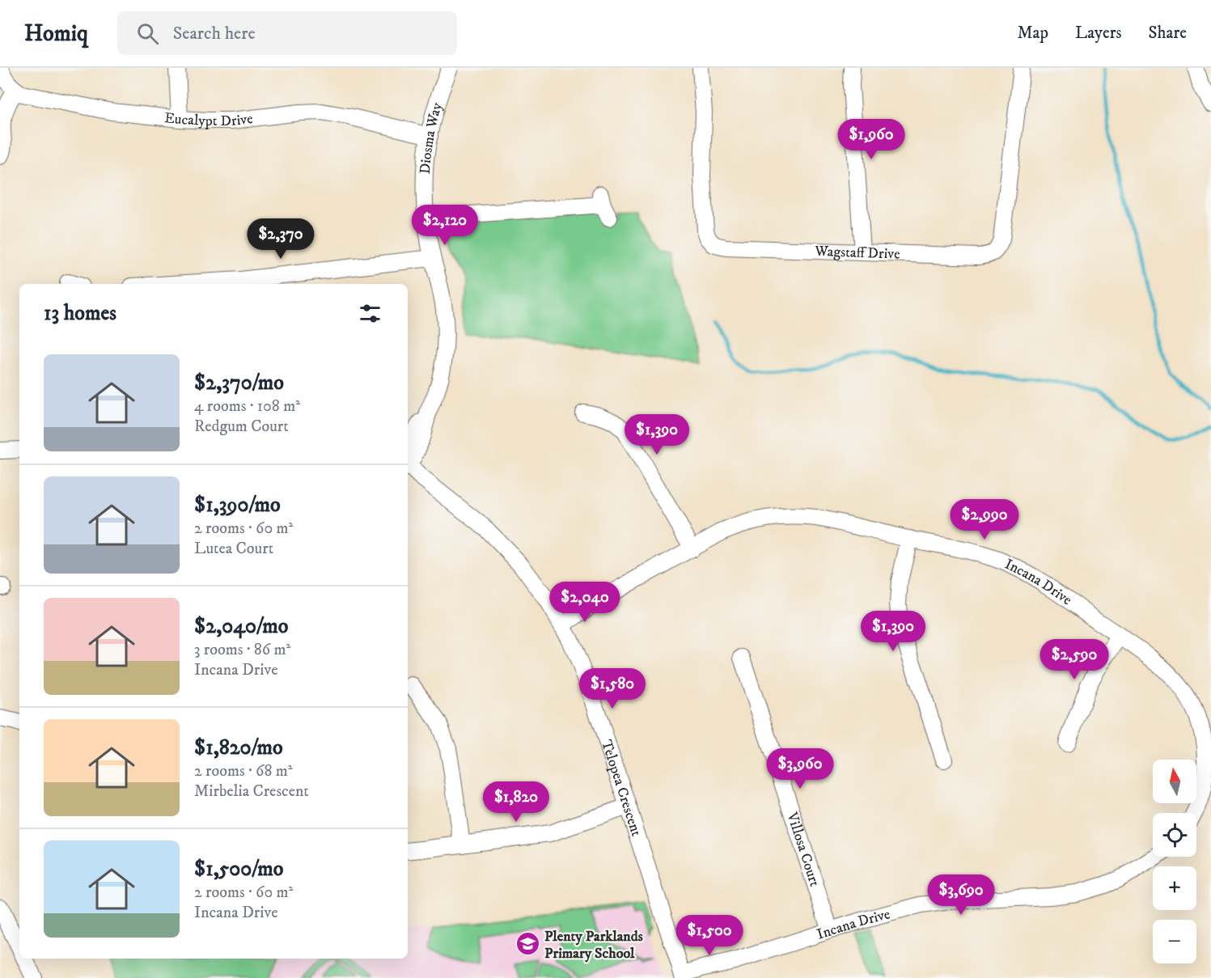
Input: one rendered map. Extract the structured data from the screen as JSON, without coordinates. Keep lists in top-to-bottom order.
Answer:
{
  "streets": {
    "street": [
      "Eucalypt Drive",
      "Diosma Way",
      "Wagstaff Drive",
      "Incana Drive",
      "Telopea Crescent",
      "Villosa Court"
    ]
  },
  "crossings": [
    ["Eucalypt Drive", "Diosma Way"],
    ["Incana Drive", "Telopea Crescent"],
    ["Incana Drive", "Villosa Court"]
  ],
  "places": {
    "school or university": ["Plenty Parklands Primary School"]
  },
  "north": "top",
  "page": {
    "header": "Homiq",
    "search": "Search here",
    "nav": ["Map", "Layers", "Share"],
    "price": [
      "$1,960",
      "$2,120",
      "$2,370",
      "$1,390",
      "$2,990",
      "$2,040",
      "$1,390",
      "$2,590",
      "$1,580",
      "$3,960",
      "$1,820",
      "$3,690",
      "$1,500"
    ],
    "heading": "13 homes",
    "list": [
      {
        "name": "$2,370/mo",
        "note": "4 rooms · 108 m² · Redgum Court"
      },
      {
        "name": "$1,390/mo",
        "note": "2 rooms · 60 m² · Lutea Court"
      },
      {
        "name": "$2,040/mo",
        "note": "3 rooms · 86 m² · Incana Drive"
      },
      {
        "name": "$1,820/mo",
        "note": "2 rooms · 68 m² · Mirbelia Crescent"
      },
      {
        "name": "$1,500/mo",
        "note": "2 rooms · 60 m² · Incana Drive"
      }
    ],
    "map_buttons": ["+", "−"]
  }
}
